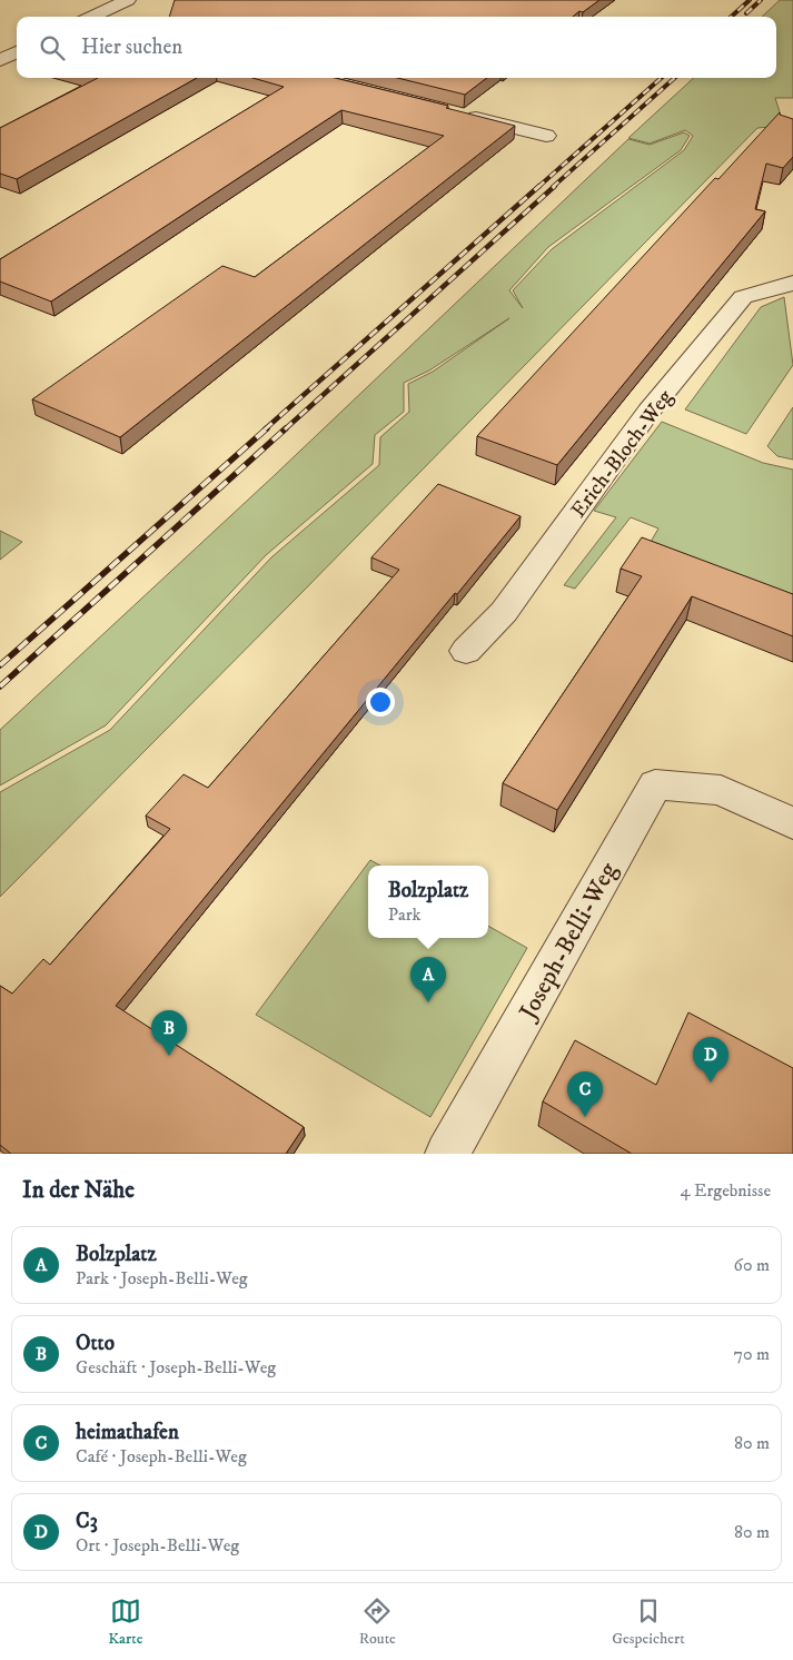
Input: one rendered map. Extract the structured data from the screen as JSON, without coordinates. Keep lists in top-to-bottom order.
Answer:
{
  "streets": {
    "street": ["Erich-Bloch-Weg", "Joseph-Belli-Weg"]
  },
  "page": {
    "search": "Hier suchen",
    "popup": ["Bolzplatz", "Park"],
    "pins": [
      "A",
      "B",
      "D",
      "C"
    ],
    "heading": ["In der Nähe", "4 Ergebnisse"],
    "list": [
      {
        "mark": "A",
        "name": "Bolzplatz",
        "note": "Park · Joseph-Belli-Weg",
        "value": "60 m"
      },
      {
        "mark": "B",
        "name": "Otto",
        "note": "Geschäft · Joseph-Belli-Weg",
        "value": "70 m"
      },
      {
        "mark": "C",
        "name": "heimathafen",
        "note": "Café · Joseph-Belli-Weg",
        "value": "80 m"
      },
      {
        "mark": "D",
        "name": "C3",
        "note": "Ort · Joseph-Belli-Weg",
        "value": "80 m"
      }
    ],
    "nav": ["Karte", "Route", "Gespeichert"]
  }
}
